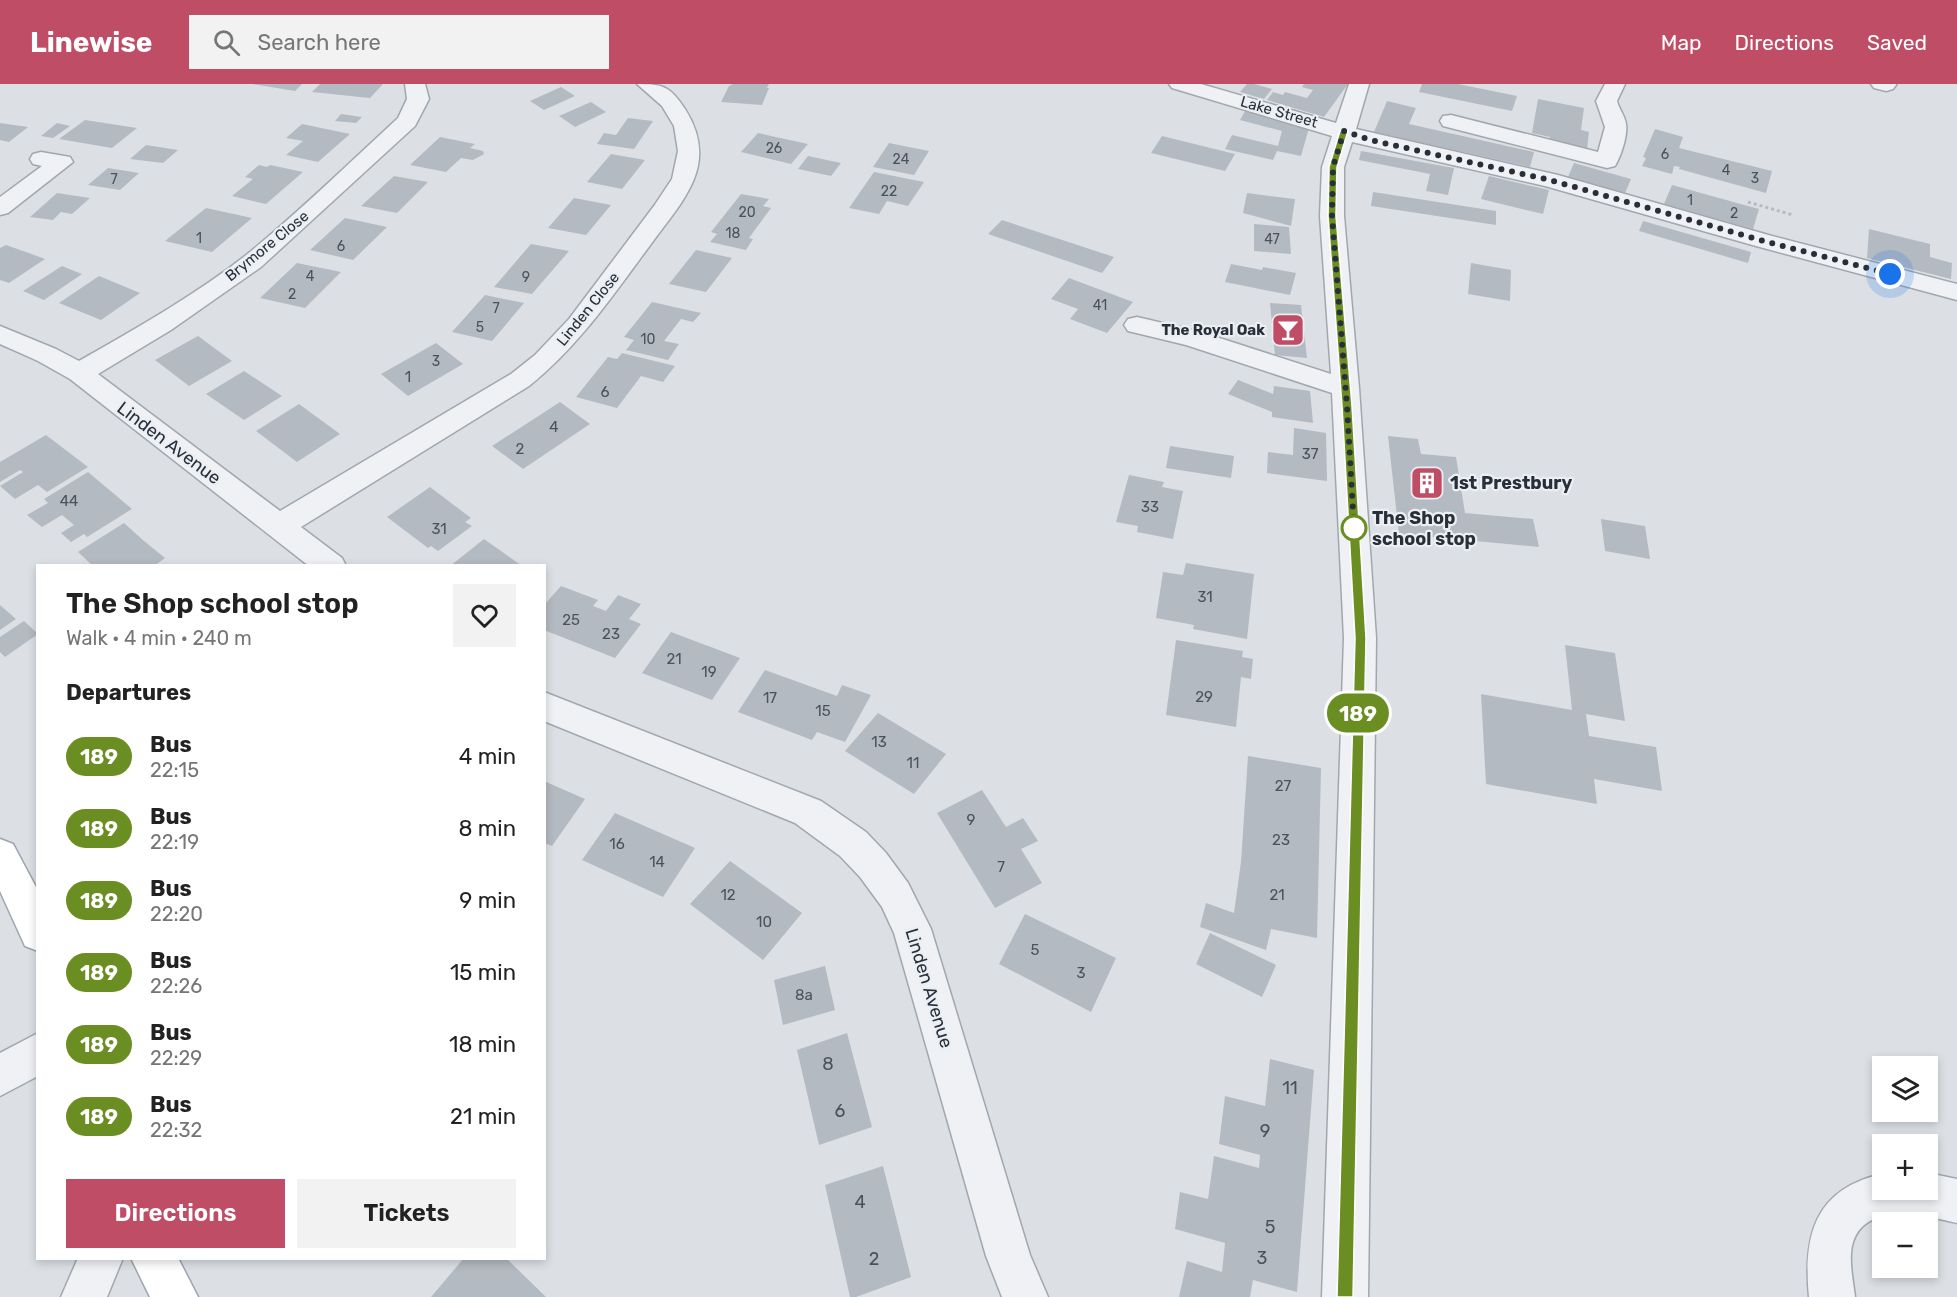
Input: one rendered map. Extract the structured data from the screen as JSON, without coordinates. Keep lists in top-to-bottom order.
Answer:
{
  "streets": {
    "street": [
      "Lake Street",
      "Brymore Close",
      "Linden Close",
      "Linden Avenue"
    ]
  },
  "crossings": [
    ["Brymore Close", "Linden Avenue"],
    ["Linden Close", "Linden Avenue"]
  ],
  "places": {
    "bar": ["The Royal Oak"],
    "building": ["1st Prestbury"],
    "other": ["The Shop school stop"]
  },
  "lines": ["bus line 189"],
  "house_numbers": [
    "26",
    "6",
    "24",
    "4",
    "3",
    "7",
    "22",
    "1",
    "20",
    "2",
    "18",
    "1",
    "47",
    "6",
    "4",
    "9",
    "2",
    "41",
    "7",
    "5",
    "10",
    "3",
    "1",
    "6",
    "4",
    "2",
    "37",
    "44",
    "33",
    "31",
    "31",
    "25",
    "23",
    "21",
    "19",
    "29",
    "17",
    "15",
    "13",
    "11",
    "27",
    "9",
    "23",
    "16",
    "14",
    "7",
    "12",
    "21",
    "10",
    "5",
    "3",
    "8a",
    "8",
    "11",
    "6",
    "9",
    "4",
    "5",
    "3",
    "2"
  ],
  "page": {
    "header": "Linewise",
    "search": "Search here",
    "nav": ["Map", "Directions", "Saved"],
    "on_map": "189",
    "heading": [
      ["The Shop school stop", "Walk · 4 min · 240 m"],
      "Departures"
    ],
    "list": [
      {
        "mark": "189",
        "name": "Bus",
        "note": "22:15",
        "value": "4 min"
      },
      {
        "mark": "189",
        "name": "Bus",
        "note": "22:19",
        "value": "8 min"
      },
      {
        "mark": "189",
        "name": "Bus",
        "note": "22:20",
        "value": "9 min"
      },
      {
        "mark": "189",
        "name": "Bus",
        "note": "22:26",
        "value": "15 min"
      },
      {
        "mark": "189",
        "name": "Bus",
        "note": "22:29",
        "value": "18 min"
      },
      {
        "mark": "189",
        "name": "Bus",
        "note": "22:32",
        "value": "21 min"
      }
    ],
    "map_buttons": ["+", "−"],
    "buttons": ["Directions", "Tickets"]
  }
}
